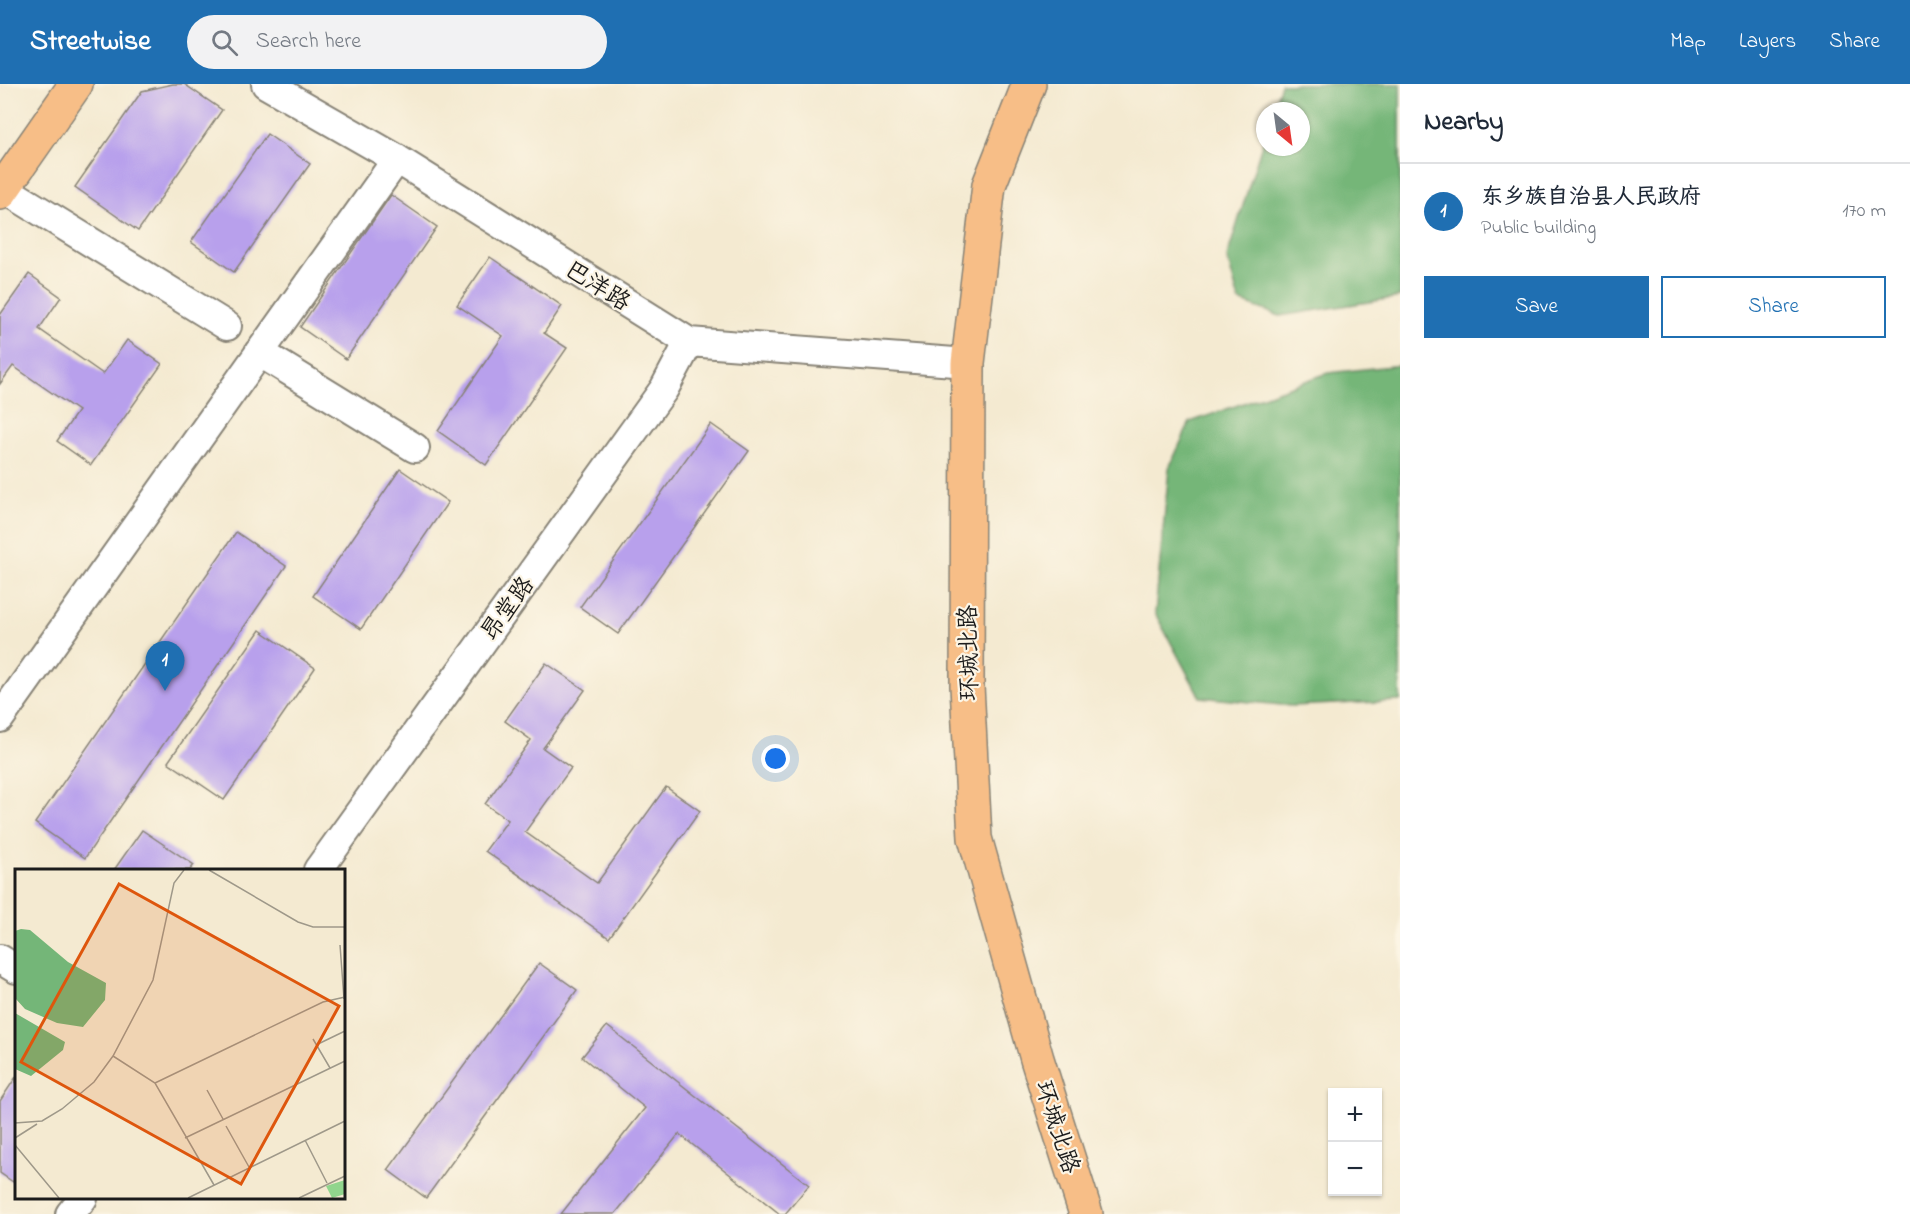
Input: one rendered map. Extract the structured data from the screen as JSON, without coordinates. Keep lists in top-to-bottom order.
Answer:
{
  "streets": {
    "main road": ["环城北路"],
    "street": ["巴洋路", "昂堂路"]
  },
  "crossings": [
    ["巴洋路", "昂堂路"],
    ["巴洋路", "环城北路"]
  ],
  "north": "bottom right",
  "page": {
    "header": "Streetwise",
    "search": "Search here",
    "nav": ["Map", "Layers", "Share"],
    "heading": "Nearby",
    "list": [
      {
        "mark": "1",
        "name": "东乡族自治县人民政府",
        "note": "Public building",
        "value": "170 m"
      }
    ],
    "buttons": ["Save", "Share"],
    "pins": "1",
    "map_buttons": ["+", "−"]
  }
}
